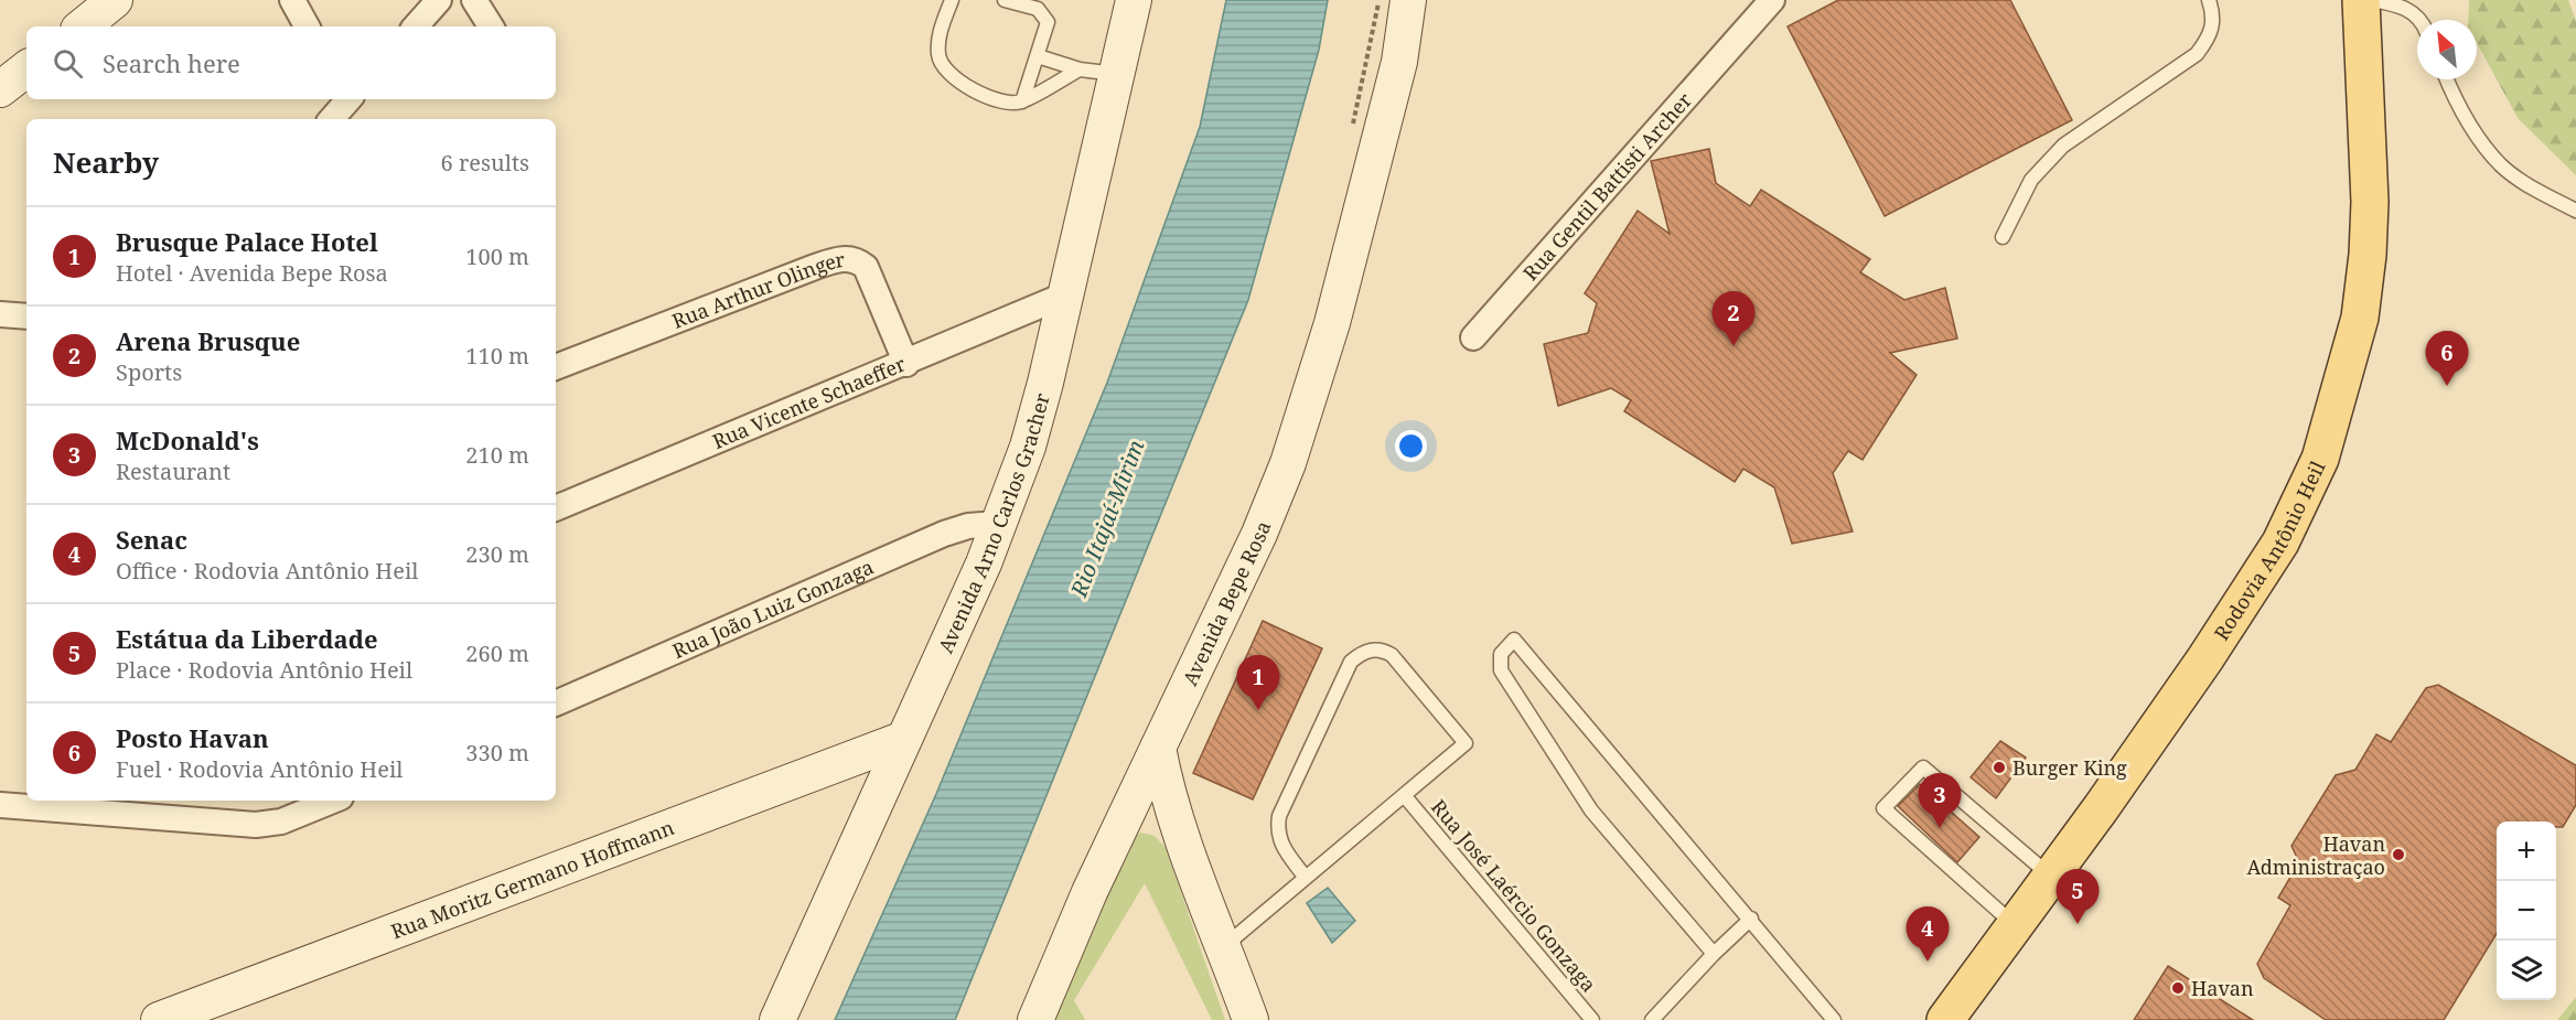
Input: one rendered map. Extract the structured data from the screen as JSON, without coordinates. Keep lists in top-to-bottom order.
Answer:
{
  "streets": {
    "main road": [
      "Avenida Arno Carlos Gracher",
      "Rodovia Antônio Heil",
      "Avenida Bepe Rosa",
      "Rua Moritz Germano Hoffmann"
    ],
    "street": [
      "Rua Gentil Battisti Archer",
      "Rua Arthur Olinger",
      "Rua Vicente Schaeffer",
      "Rua João Luiz Gonzaga"
    ],
    "lane": ["Rua José Laércio Gonzaga"]
  },
  "crossings": [
    ["Rua Arthur Olinger", "Rua Vicente Schaeffer"],
    ["Rua Vicente Schaeffer", "Avenida Arno Carlos Gracher"],
    ["Avenida Arno Carlos Gracher", "Rua João Luiz Gonzaga"],
    ["Avenida Arno Carlos Gracher", "Rua Moritz Germano Hoffmann"]
  ],
  "water": ["Rio Itajaí-Mirim"],
  "places": ["Burger King", "Havan Administraçao", "Havan"],
  "north": "top left",
  "page": {
    "search": "Search here",
    "heading": ["Nearby", "6 results"],
    "list": [
      {
        "mark": "1",
        "name": "Brusque Palace Hotel",
        "note": "Hotel · Avenida Bepe Rosa",
        "value": "100 m"
      },
      {
        "mark": "2",
        "name": "Arena Brusque",
        "note": "Sports",
        "value": "110 m"
      },
      {
        "mark": "3",
        "name": "McDonald's",
        "note": "Restaurant",
        "value": "210 m"
      },
      {
        "mark": "4",
        "name": "Senac",
        "note": "Office · Rodovia Antônio Heil",
        "value": "230 m"
      },
      {
        "mark": "5",
        "name": "Estátua da Liberdade",
        "note": "Place · Rodovia Antônio Heil",
        "value": "260 m"
      },
      {
        "mark": "6",
        "name": "Posto Havan",
        "note": "Fuel · Rodovia Antônio Heil",
        "value": "330 m"
      }
    ],
    "pins": [
      "2",
      "6",
      "1",
      "3",
      "5",
      "4"
    ],
    "map_buttons": ["+", "−"]
  }
}
